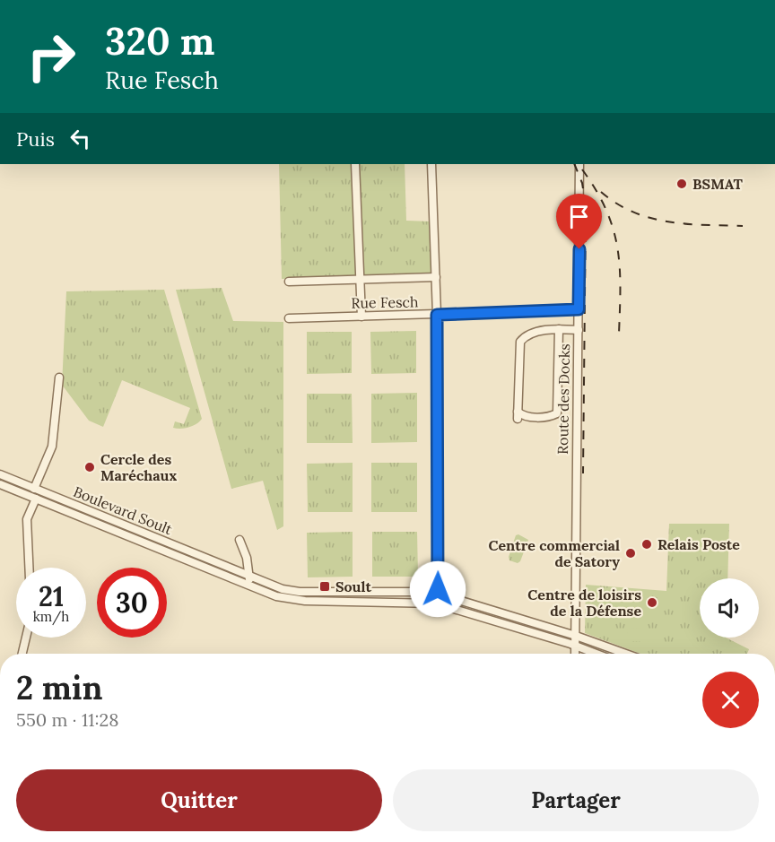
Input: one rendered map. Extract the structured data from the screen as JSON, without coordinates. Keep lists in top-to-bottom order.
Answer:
{
  "streets": {
    "street": ["Rue Fesch", "Route des Docks", "Boulevard Soult"]
  },
  "crossings": [
    ["Rue Fesch", "Route des Docks"],
    ["Route des Docks", "Boulevard Soult"]
  ],
  "places": {
    "other": [
      "BSMAT",
      "Cercle des Maréchaux",
      "Relais Poste",
      "Centre commercial de Satory",
      "Centre de loisirs de la Défense"
    ],
    "transit": ["Soult"]
  },
  "page": {
    "turn": ["320 m", "Rue Fesch"],
    "then": "Puis",
    "speed": "21 km/h",
    "limit": "30",
    "heading": ["2 min", "550 m · 11:28"],
    "buttons": ["Quitter", "Partager"]
  }
}
